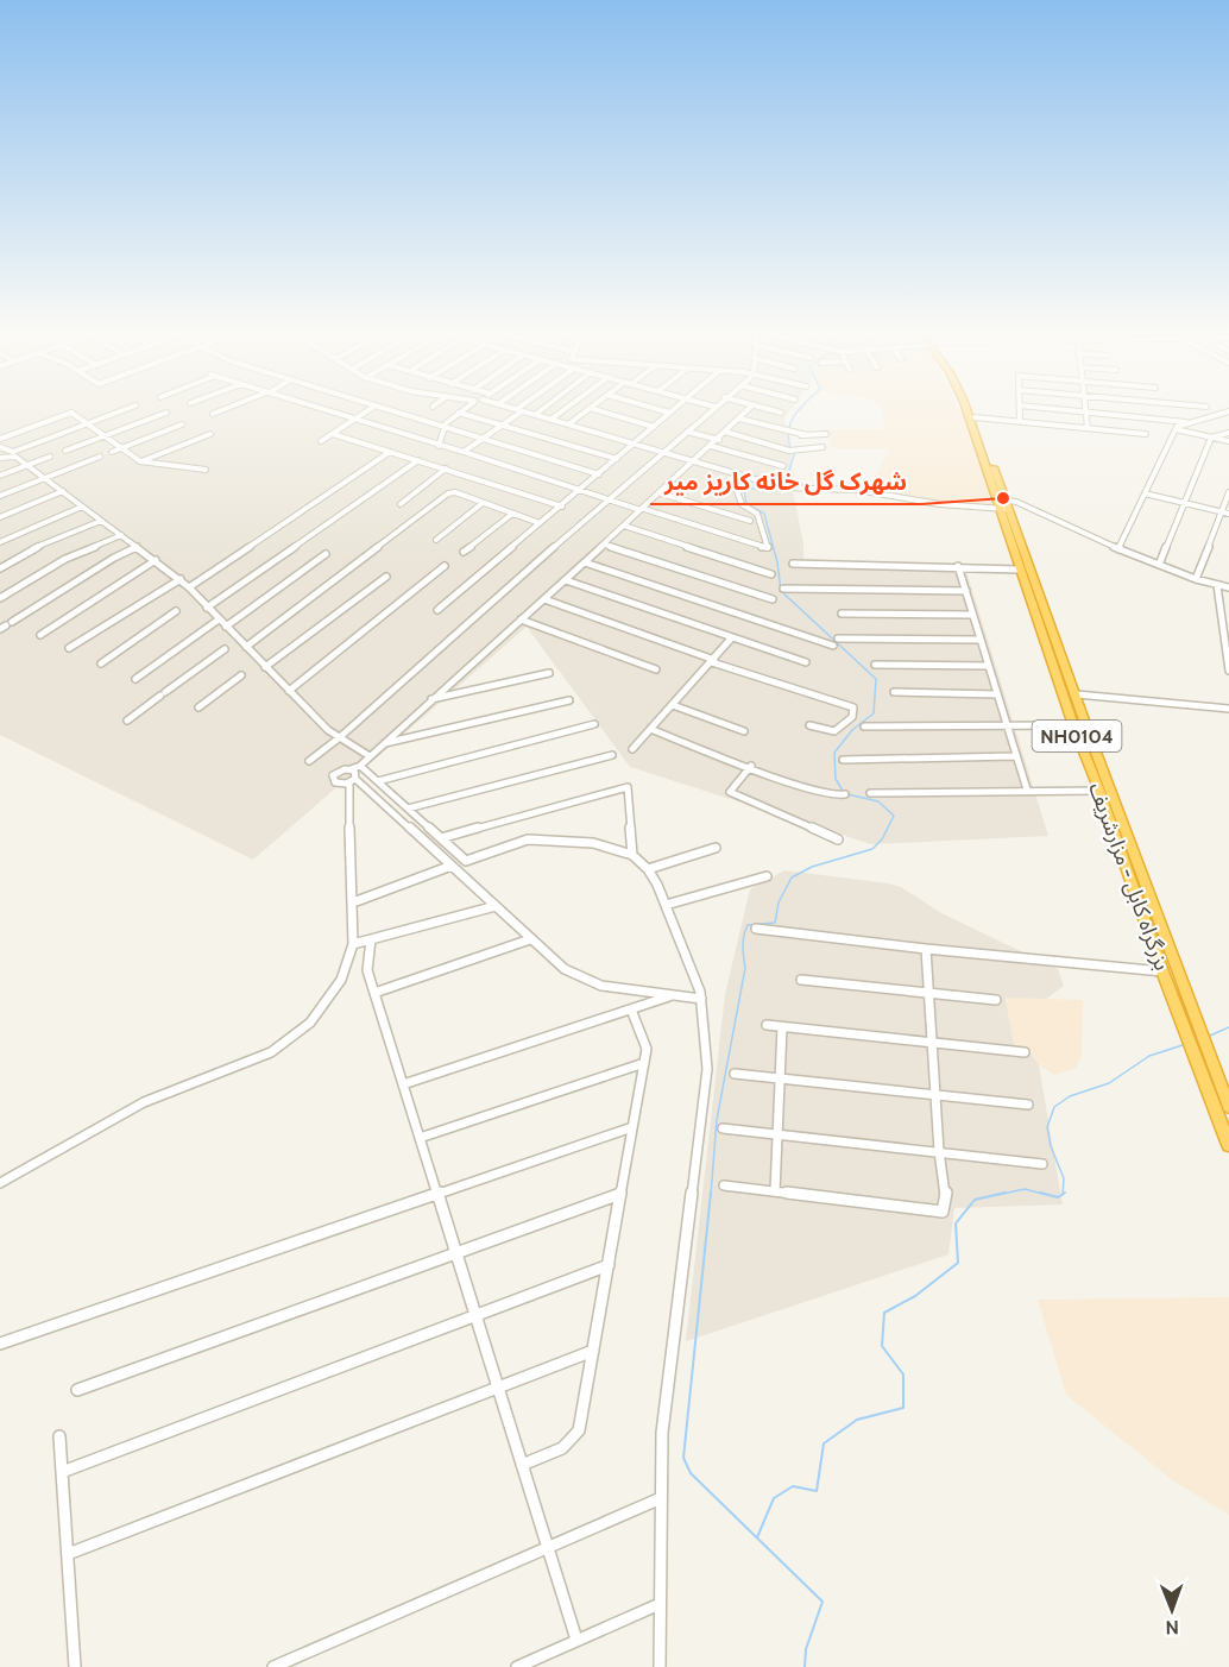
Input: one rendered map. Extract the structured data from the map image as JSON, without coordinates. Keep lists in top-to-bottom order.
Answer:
{
  "streets": {
    "highway": ["NH0104", "بزرگراه کابل - مزارشریف"]
  },
  "places": ["شهرک گل خانه کاریز میر"],
  "north": "bottom"
}
